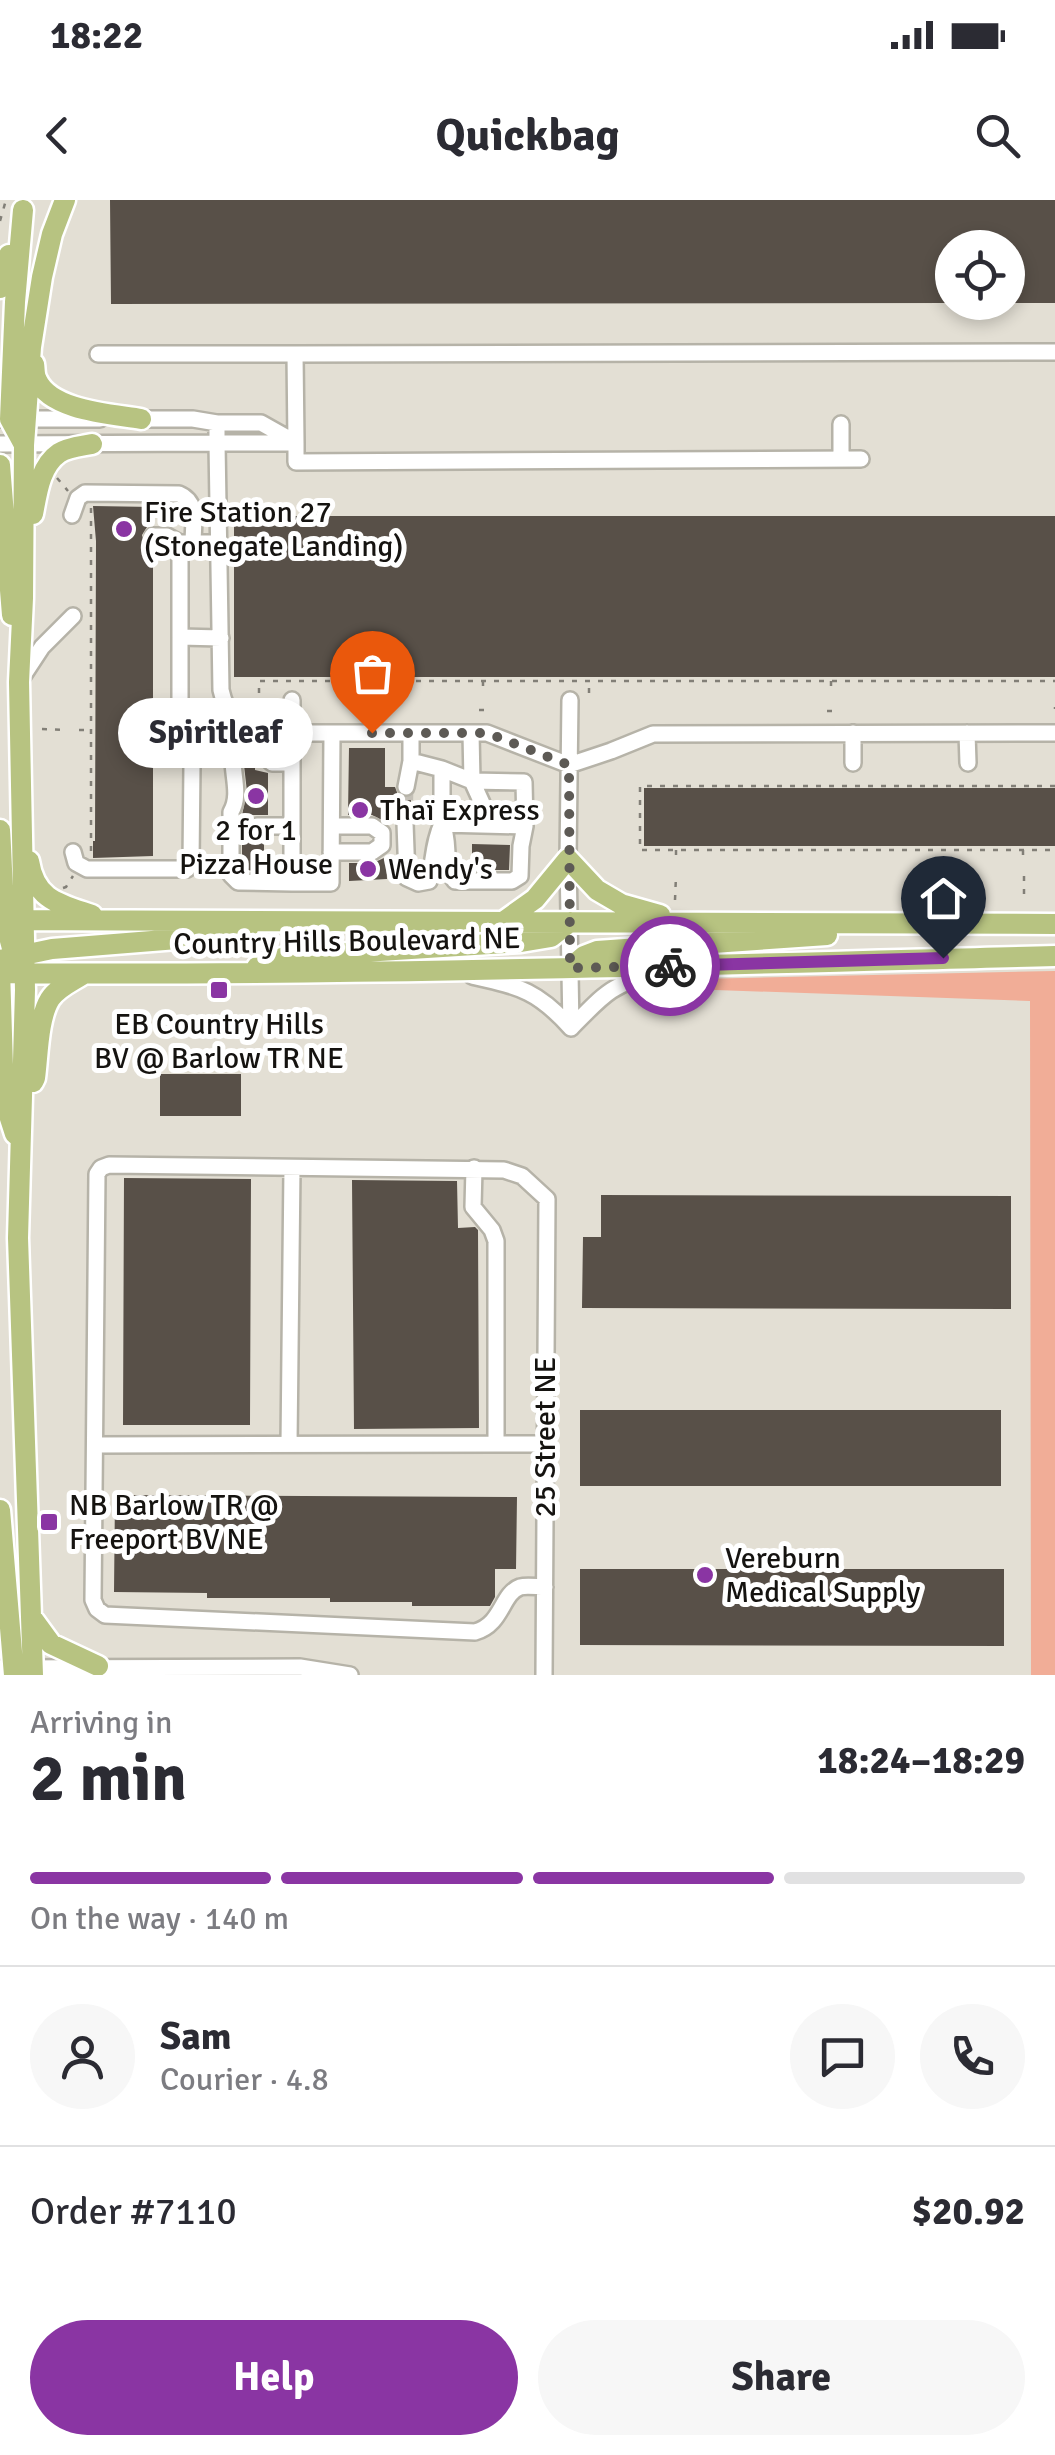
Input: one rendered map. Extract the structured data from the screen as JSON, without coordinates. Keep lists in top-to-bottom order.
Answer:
{
  "streets": {
    "main road": ["Country Hills Boulevard NE"],
    "street": ["25 Street NE"]
  },
  "places": {
    "other": [
      "Fire Station 27 (Stonegate Landing)",
      "Spiritleaf",
      "2 for 1 Pizza House",
      "Thaï Express",
      "Wendy's",
      "Vereburn Medical Supply"
    ],
    "transit": ["EB Country Hills BV @ Barlow TR NE", "NB Barlow TR @ Freeport BV NE"]
  },
  "page": {
    "status": "18:22",
    "header": "Quickbag",
    "bubble": "Spiritleaf",
    "heading": ["2 min", "Arriving in", "18:24–18:29"],
    "panel": [
      "Sam",
      "Courier · 4.8",
      "Order #7110",
      "$20.92"
    ],
    "bar": "On the way · 140 m",
    "buttons": ["Help", "Share"]
  }
}
